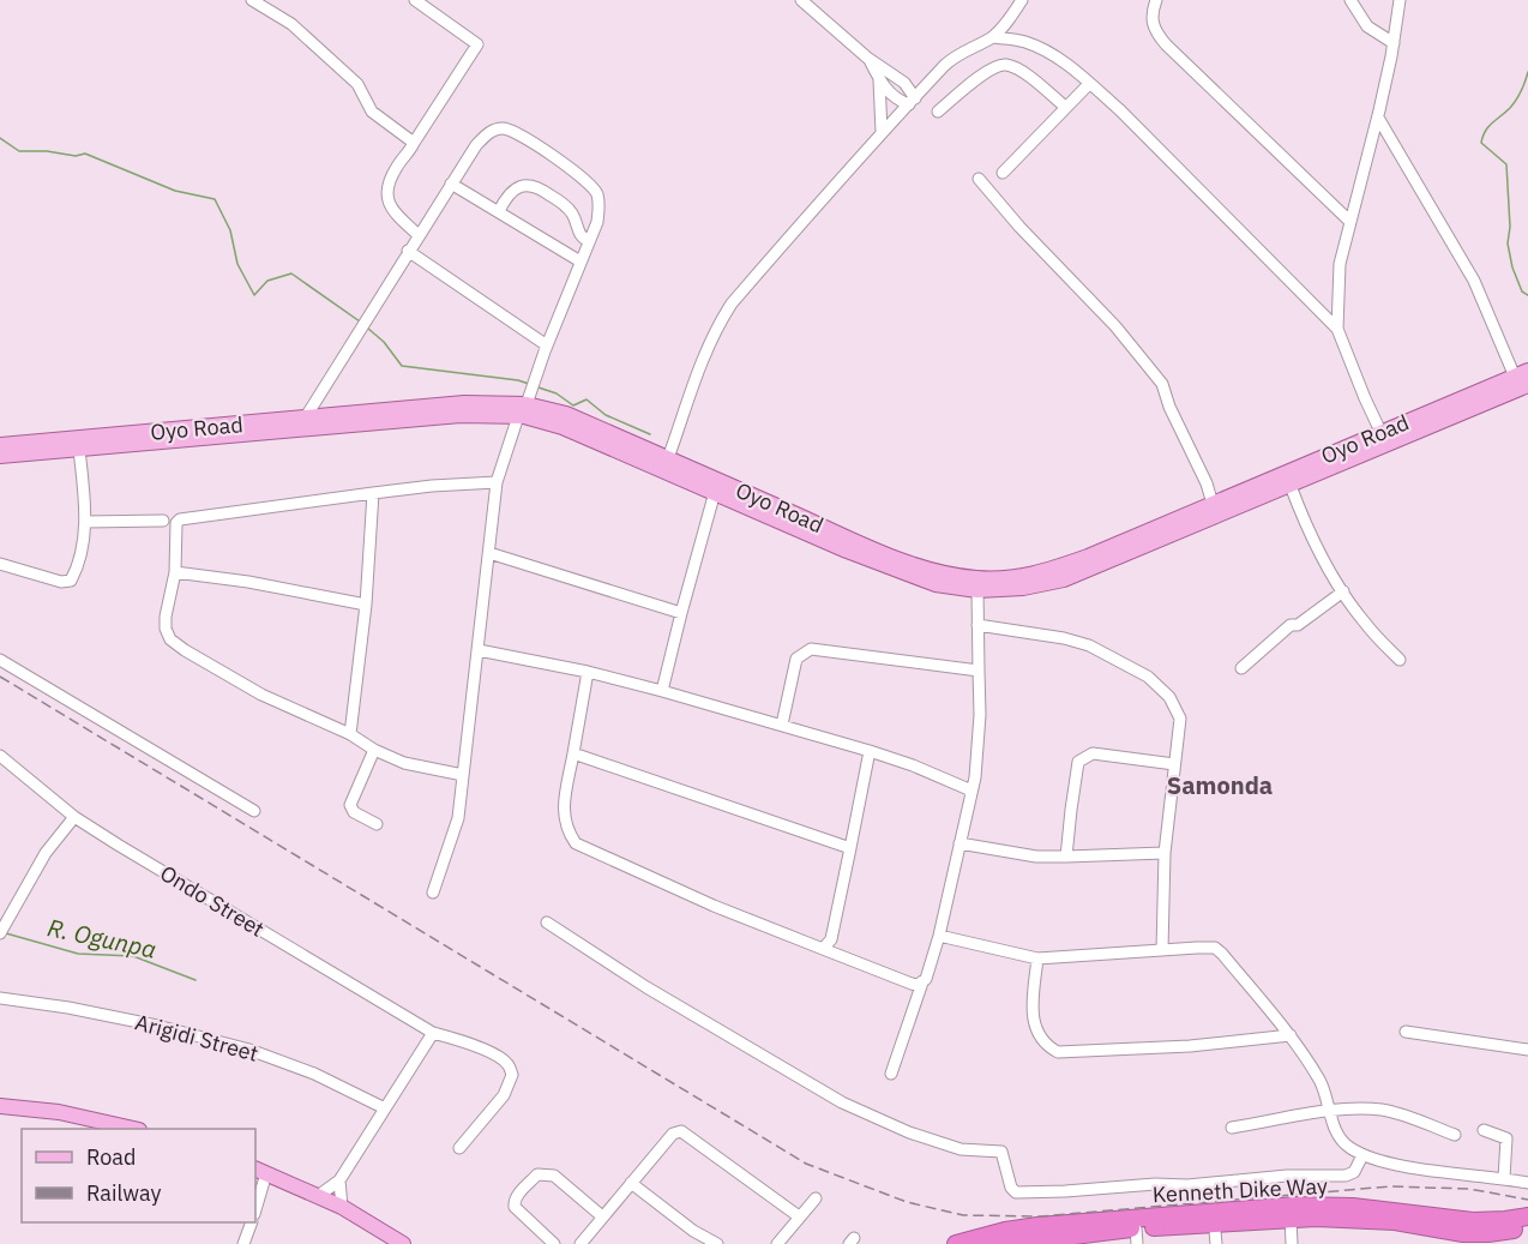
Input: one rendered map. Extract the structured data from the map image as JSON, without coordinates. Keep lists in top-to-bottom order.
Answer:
{
  "streets": {
    "highway": ["Kenneth Dike Way"],
    "main road": ["Oyo Road"],
    "street": ["Ondo Street", "Arigidi Street"]
  },
  "districts": ["Samonda"],
  "water": ["R. Ogunpa"],
  "legend": ["Road", "Railway"]
}
